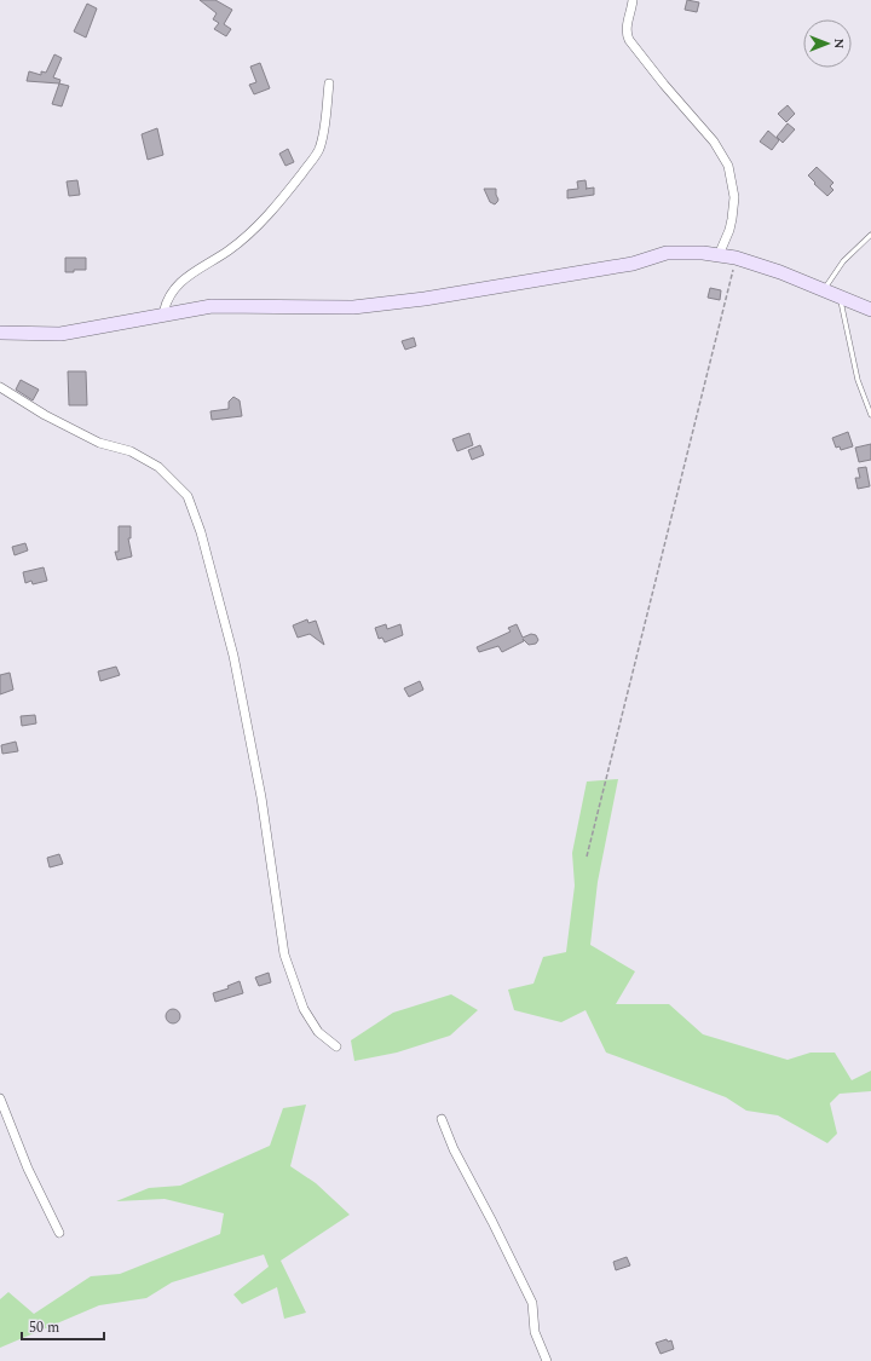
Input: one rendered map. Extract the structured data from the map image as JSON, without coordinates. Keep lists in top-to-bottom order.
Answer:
{
  "scale_bar": "50 m",
  "north": "right"
}
